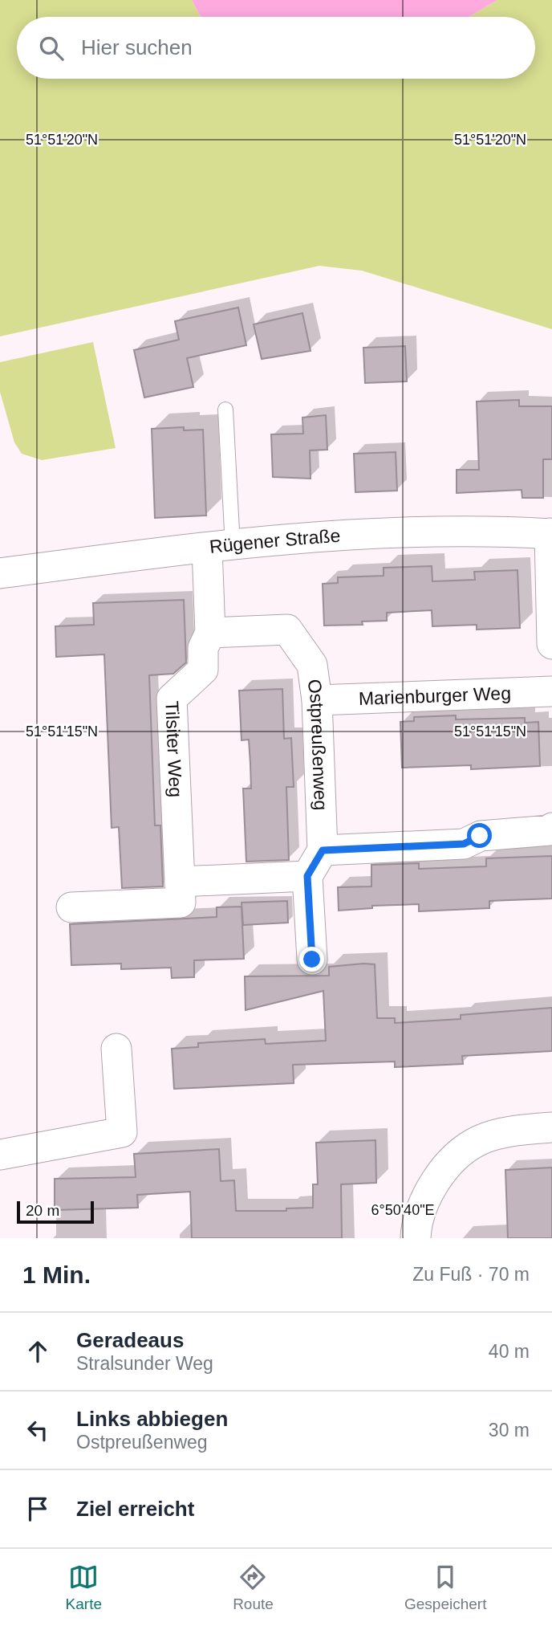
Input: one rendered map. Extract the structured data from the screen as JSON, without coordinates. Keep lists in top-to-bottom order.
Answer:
{
  "streets": {
    "street": [
      "Rügener Straße",
      "Marienburger Weg",
      "Ostpreußenweg",
      "Tilsiter Weg"
    ]
  },
  "crossings": [
    ["Marienburger Weg", "Ostpreußenweg"],
    ["Ostpreußenweg", "Tilsiter Weg"]
  ],
  "scale_bar": "20 m",
  "page": {
    "search": "Hier suchen",
    "scale": "20 m",
    "heading": ["1 Min.", "Zu Fuß · 70 m"],
    "list": [
      ["Geradeaus", "Stralsunder Weg", "40 m"],
      ["Links abbiegen", "Ostpreußenweg", "30 m"],
      "Ziel erreicht"
    ],
    "nav": ["Karte", "Route", "Gespeichert"]
  },
  "coordinates": ["51°51'20\"N", "51°51'15\"N", "6°50'40\"E"]
}
